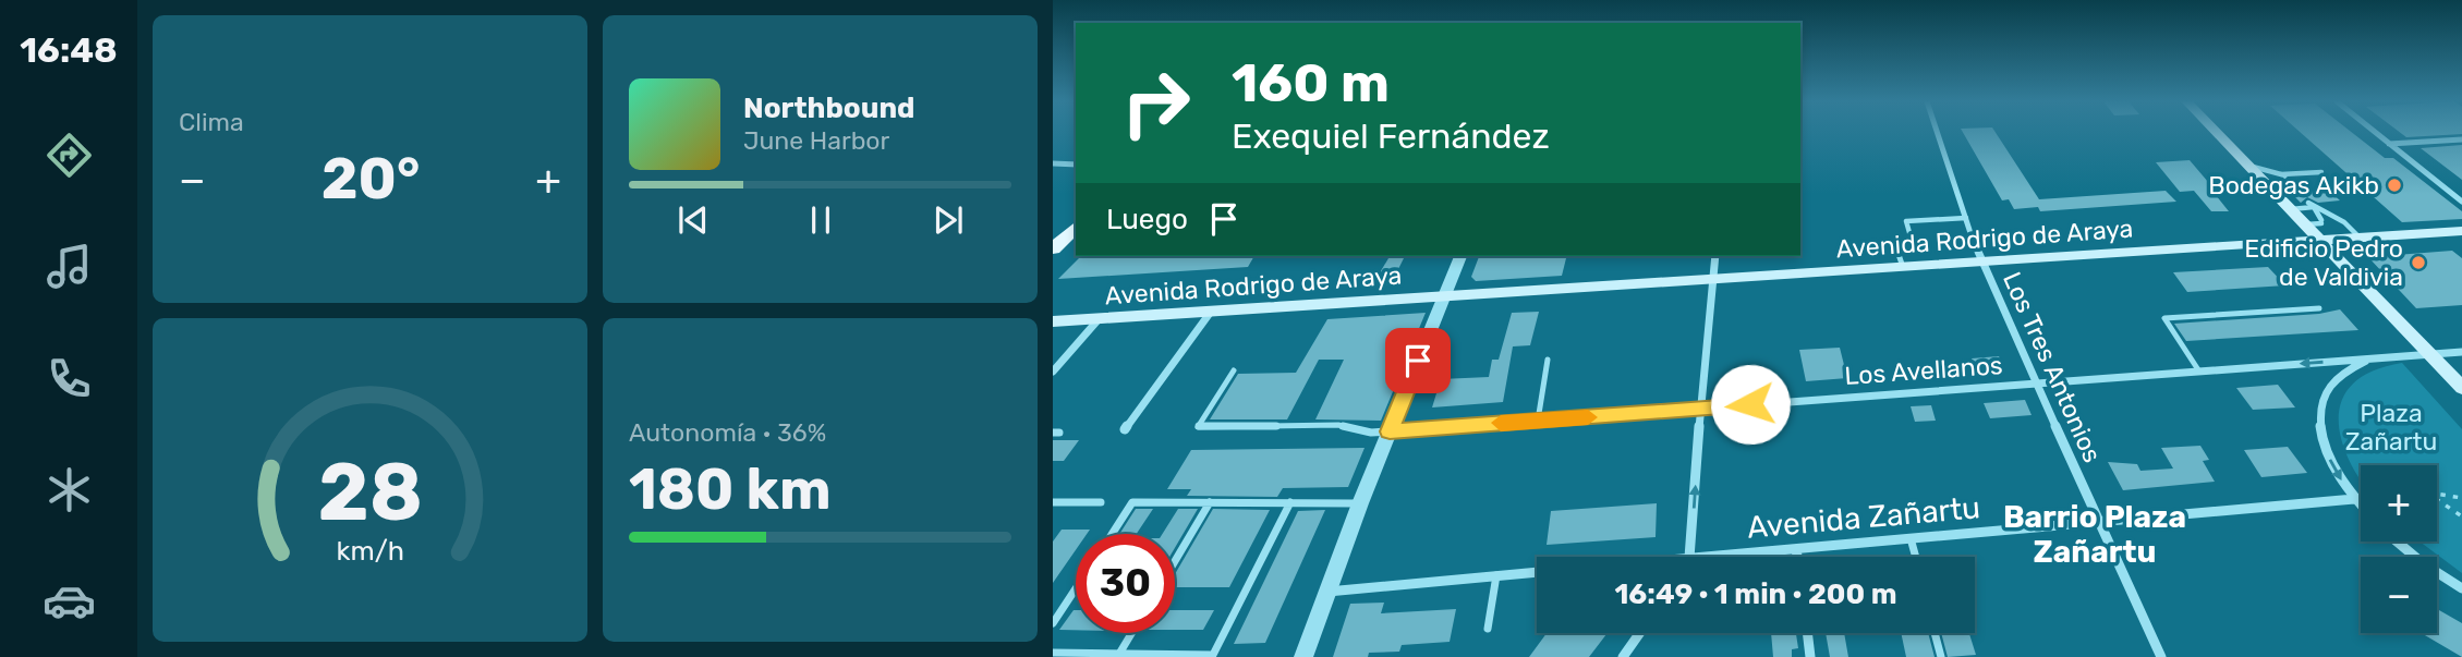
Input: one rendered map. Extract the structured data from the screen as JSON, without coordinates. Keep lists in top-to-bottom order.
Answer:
{
  "streets": {
    "main road": ["Avenida Rodrigo de Araya"],
    "street": ["Los Tres Antonios", "Los Avellanos", "Avenida Zañartu"]
  },
  "crossings": [
    ["Avenida Rodrigo de Araya", "Los Tres Antonios"],
    ["Los Tres Antonios", "Los Avellanos"],
    ["Los Tres Antonios", "Avenida Zañartu"]
  ],
  "districts": ["Barrio Plaza Zañartu"],
  "parks": ["Plaza Zañartu"],
  "places": ["Bodegas Akikb", "Edificio Pedro de Valdivia"],
  "page": {
    "tabs": "16:48",
    "tile": [
      "Clima",
      ["Autonomía · 36%", "180 km"]
    ],
    "turn": ["160 m", "Exequiel Fernández"],
    "song": ["Northbound", "June Harbor"],
    "heat": ["−", "20°", "+"],
    "then": "Luego",
    "map_buttons": ["+", "−"],
    "limit": "30",
    "trip": "16:49 · 1 min · 200 m",
    "gauge": ["28", "km/h"]
  }
}
